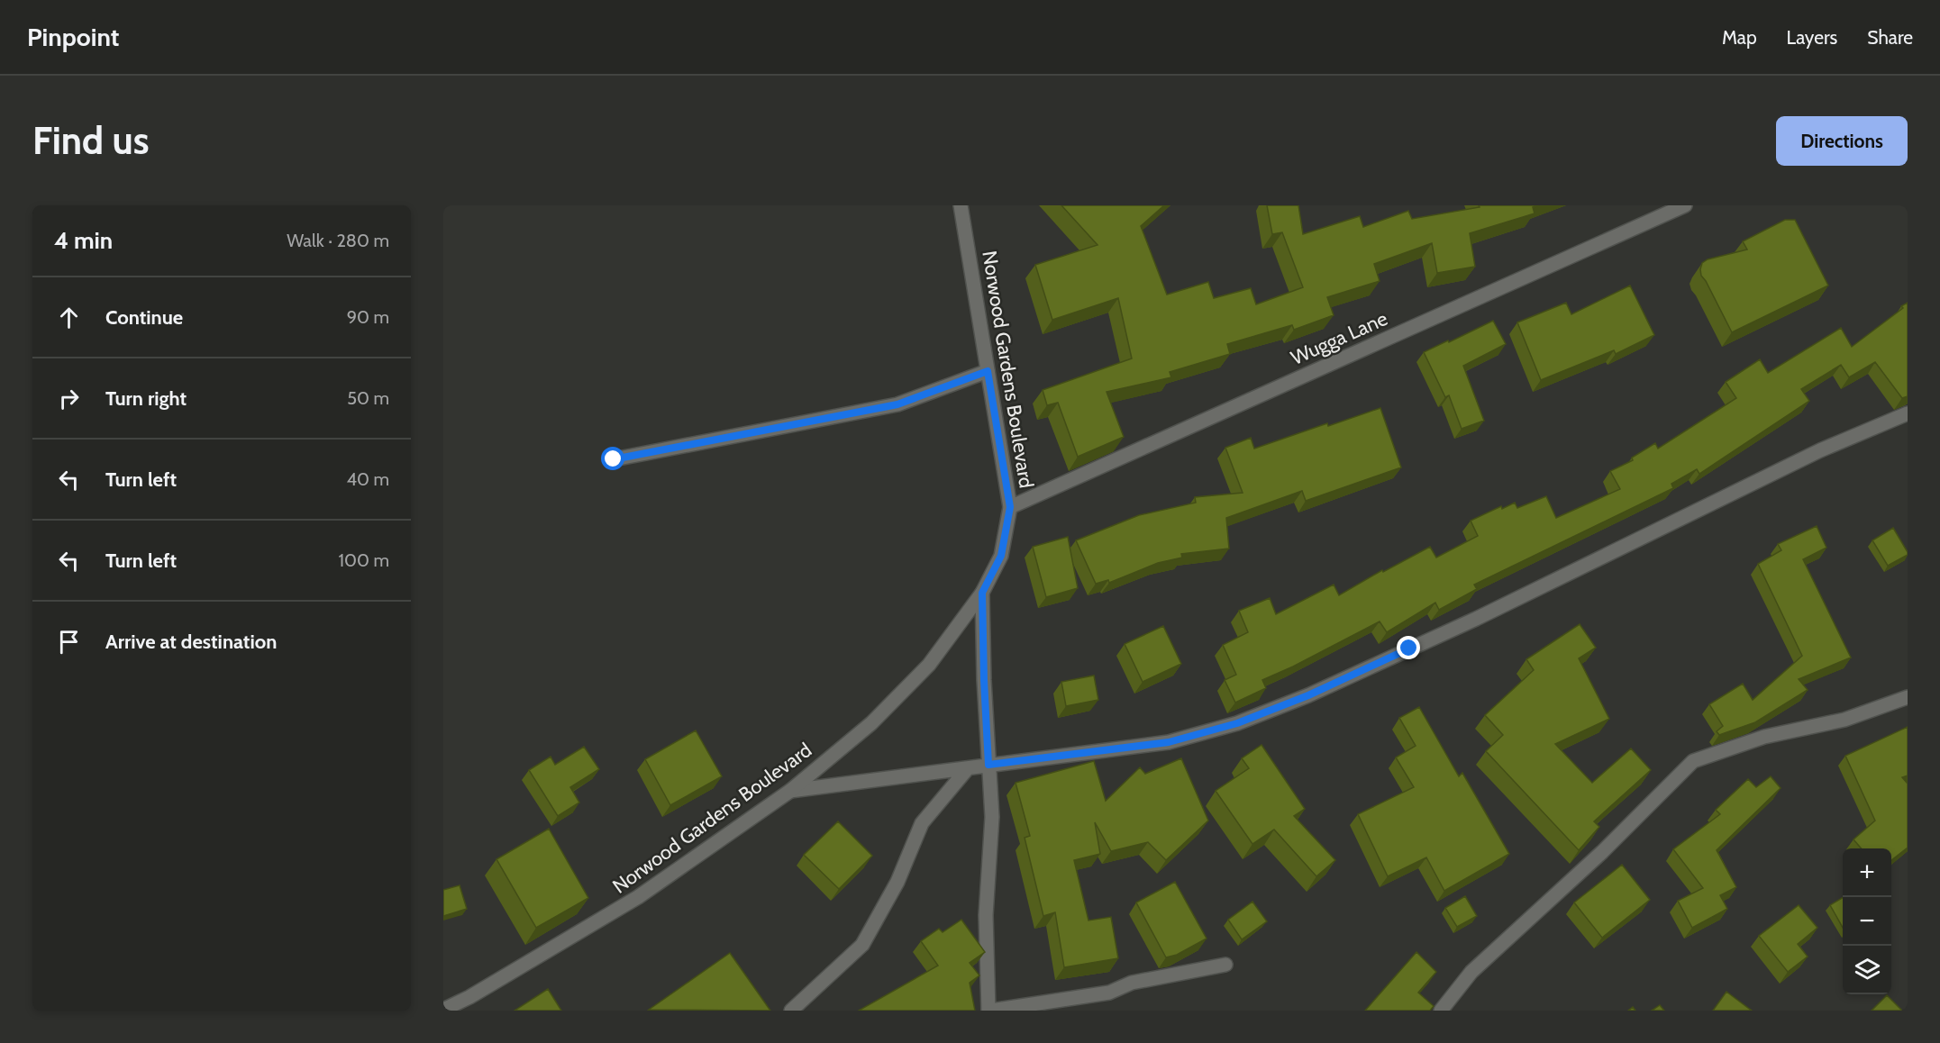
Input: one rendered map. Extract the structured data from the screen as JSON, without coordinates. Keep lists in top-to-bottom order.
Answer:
{
  "streets": {
    "street": ["Wugga Lane", "Norwood Gardens Boulevard"]
  },
  "crossings": [
    ["Wugga Lane", "Norwood Gardens Boulevard"]
  ],
  "page": {
    "header": "Pinpoint",
    "nav": ["Map", "Layers", "Share"],
    "buttons": "Directions",
    "title": "Find us",
    "heading": ["4 min", "Walk · 280 m"],
    "list": [
      ["Continue", "90 m"],
      ["Turn right", "50 m"],
      ["Turn left", "40 m"],
      ["Turn left", "100 m"],
      "Arrive at destination"
    ],
    "map_buttons": ["+", "−"]
  }
}
